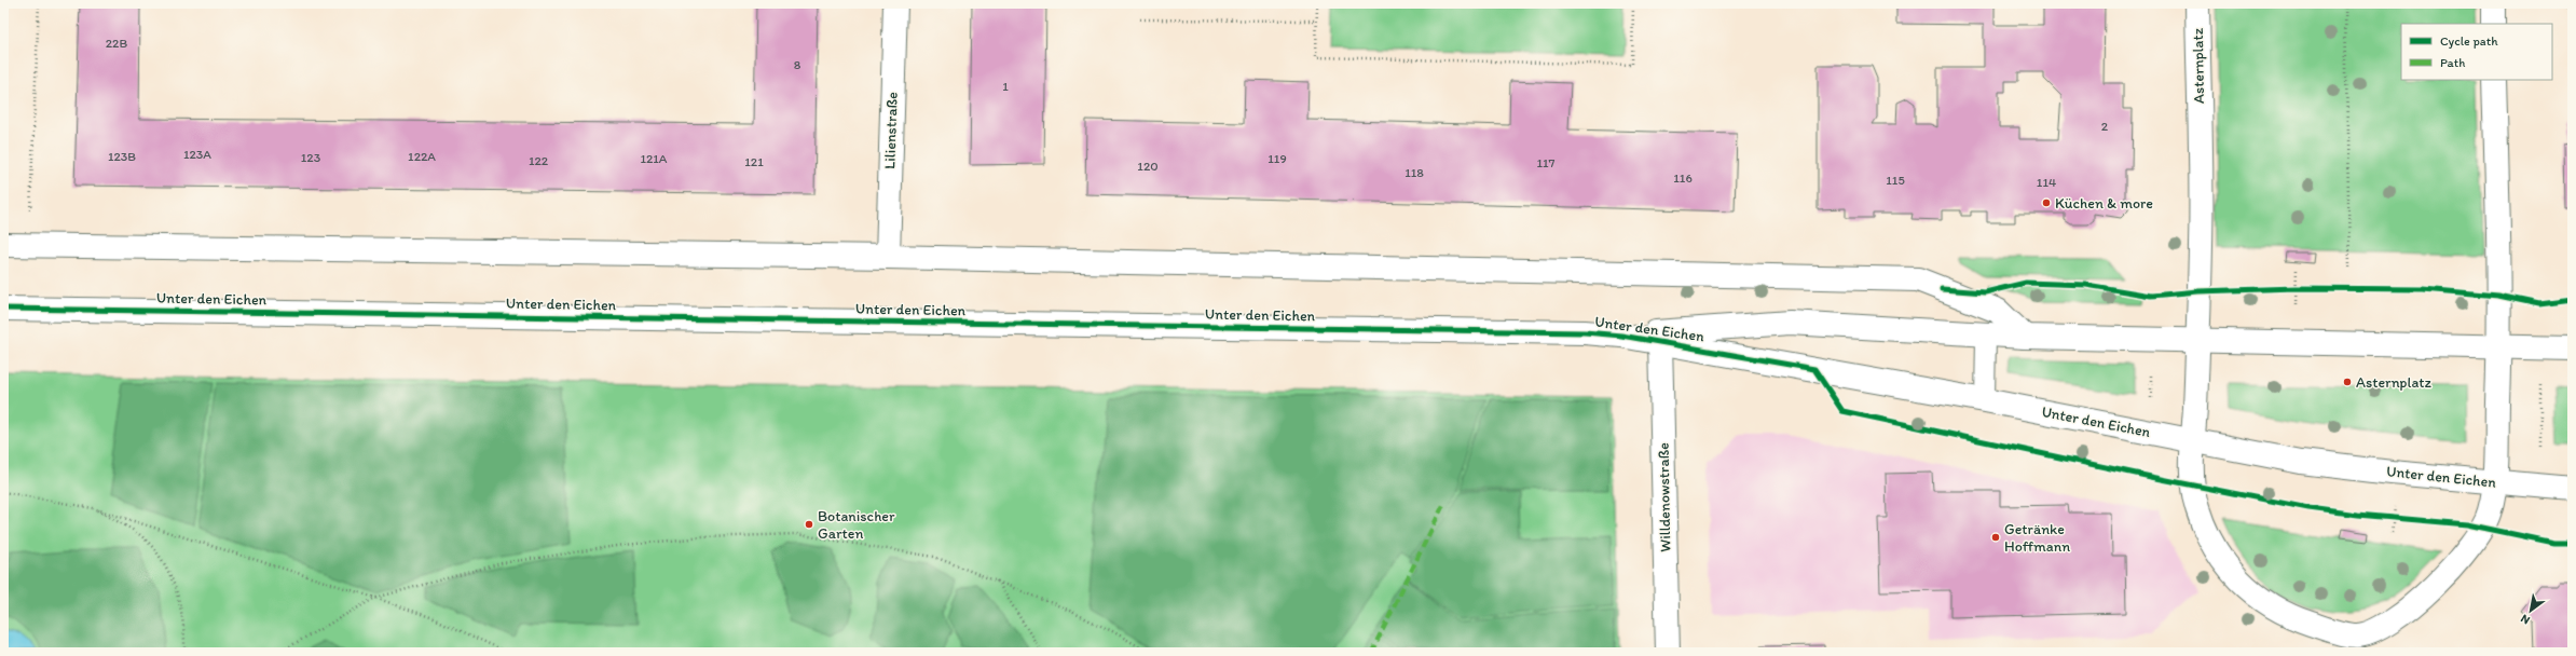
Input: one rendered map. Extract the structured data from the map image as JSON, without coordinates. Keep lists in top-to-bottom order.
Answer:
{
  "streets": {
    "street": [
      "Asternplatz",
      "Lilienstraße",
      "Unter den Eichen",
      "Willdenowstraße"
    ]
  },
  "crossings": [
    ["Asternplatz", "Unter den Eichen"],
    ["Unter den Eichen", "Willdenowstraße"]
  ],
  "places": [
    "Küchen & more",
    "Asternplatz",
    "Botanischer Garten",
    "Getränke Hoffmann"
  ],
  "house_numbers": [
    "22B",
    "8",
    "1",
    "2",
    "123A",
    "123B",
    "122A",
    "123",
    "121A",
    "119",
    "122",
    "121",
    "117",
    "120",
    "118",
    "116",
    "115",
    "114"
  ],
  "legend": ["Cycle path", "Path"],
  "north": "bottom left"
}
